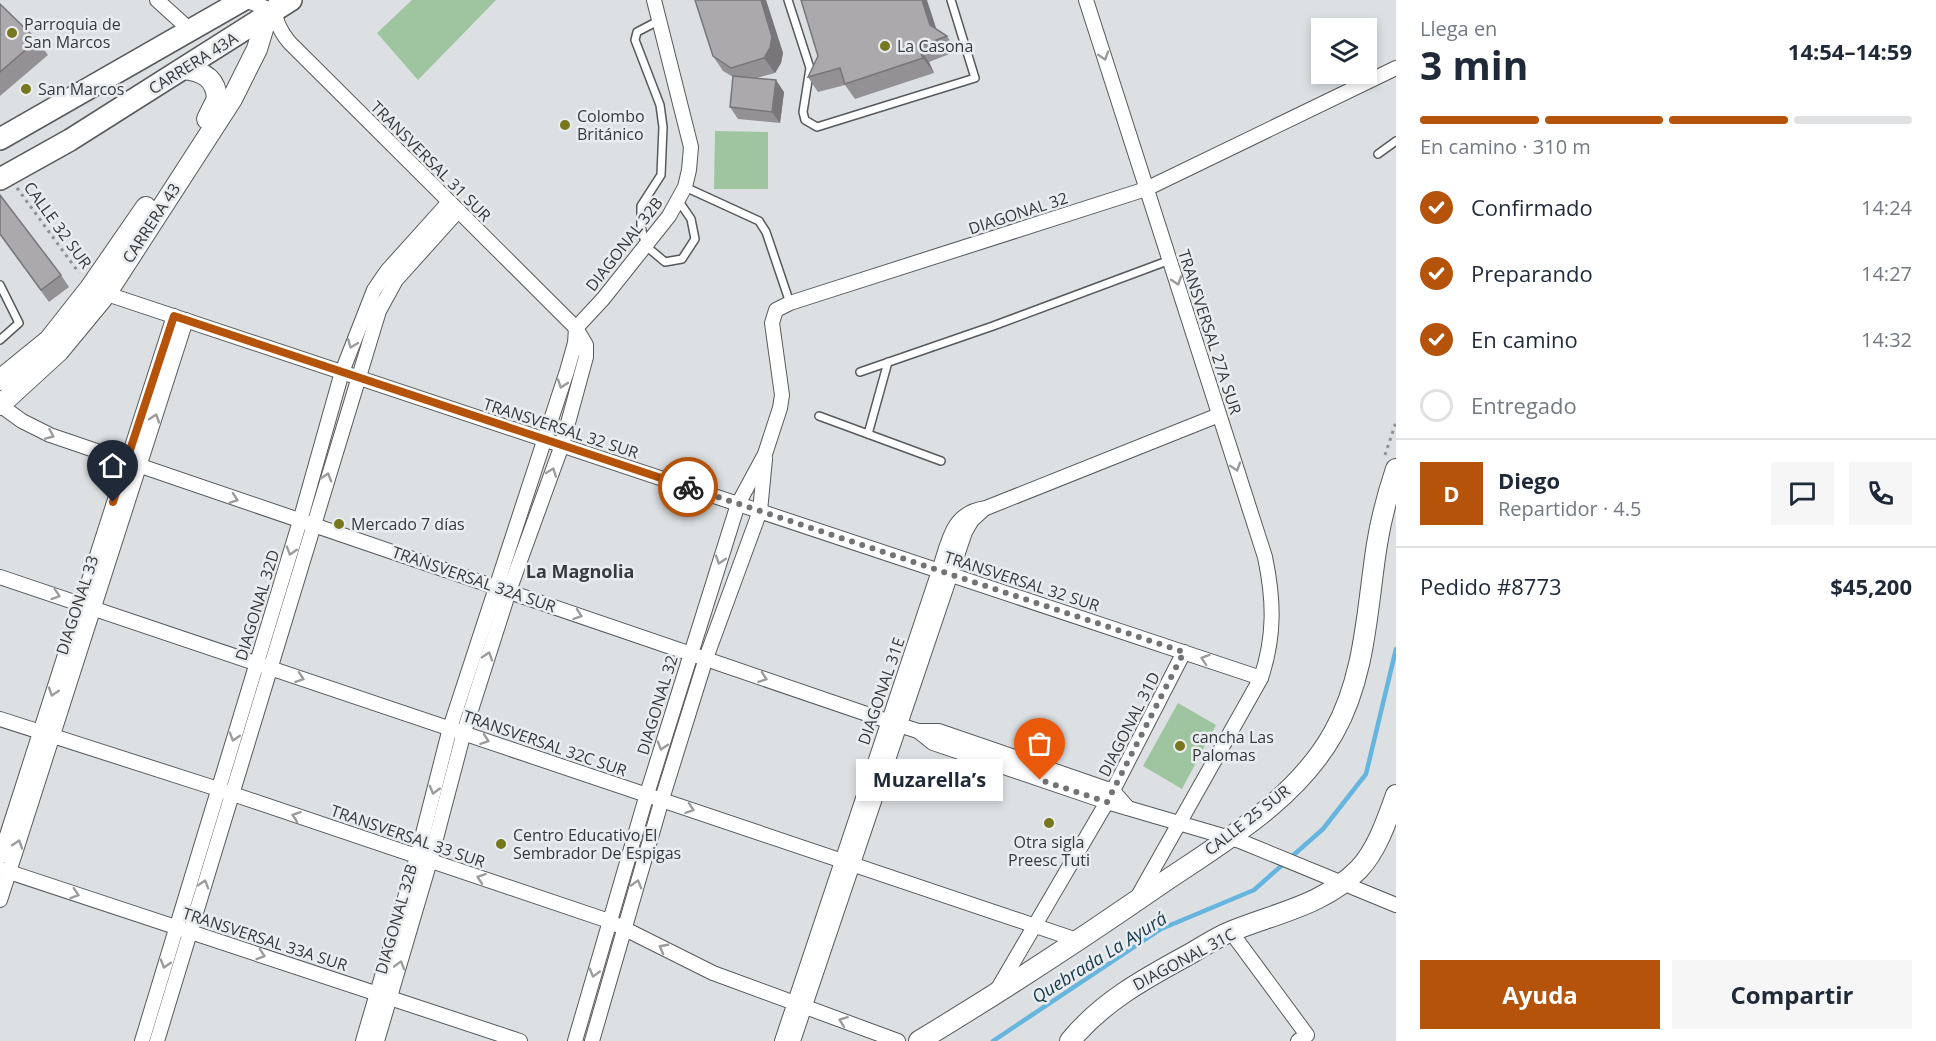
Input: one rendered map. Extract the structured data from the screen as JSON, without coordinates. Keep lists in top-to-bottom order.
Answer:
{
  "streets": {
    "main road": [
      "CARRERA 43A",
      "CARRERA 43",
      "CALLE 25 SUR",
      "DIAGONAL 31C"
    ],
    "street": [
      "TRANSVERSAL 31 SUR",
      "DIAGONAL 32",
      "DIAGONAL 32B",
      "TRANSVERSAL 27A SUR",
      "TRANSVERSAL 32 SUR",
      "TRANSVERSAL 32A SUR",
      "DIAGONAL 33",
      "DIAGONAL 32D",
      "DIAGONAL 31E",
      "DIAGONAL 31D",
      "TRANSVERSAL 32C SUR",
      "TRANSVERSAL 33 SUR",
      "TRANSVERSAL 33A SUR"
    ],
    "path": ["CALLE 32 SUR"]
  },
  "crossings": [
    ["CARRERA 43A", "TRANSVERSAL 31 SUR"],
    ["CARRERA 43A", "CARRERA 43"],
    ["CARRERA 43A", "CALLE 32 SUR"],
    ["TRANSVERSAL 31 SUR", "CARRERA 43"],
    ["TRANSVERSAL 31 SUR", "DIAGONAL 32B"],
    ["TRANSVERSAL 31 SUR", "DIAGONAL 32D"],
    ["DIAGONAL 32", "TRANSVERSAL 27A SUR"],
    ["DIAGONAL 32", "TRANSVERSAL 32 SUR"],
    ["DIAGONAL 32", "TRANSVERSAL 32A SUR"],
    ["DIAGONAL 32", "TRANSVERSAL 32C SUR"],
    ["DIAGONAL 32", "TRANSVERSAL 33 SUR"],
    ["CARRERA 43", "CALLE 32 SUR"],
    ["CARRERA 43", "TRANSVERSAL 32 SUR"],
    ["CARRERA 43", "TRANSVERSAL 32A SUR"],
    ["CALLE 32 SUR", "TRANSVERSAL 32 SUR"],
    ["DIAGONAL 32B", "TRANSVERSAL 32 SUR"],
    ["DIAGONAL 32B", "TRANSVERSAL 32A SUR"],
    ["DIAGONAL 32B", "TRANSVERSAL 32C SUR"],
    ["DIAGONAL 32B", "TRANSVERSAL 33 SUR"],
    ["DIAGONAL 32B", "TRANSVERSAL 33A SUR"],
    ["TRANSVERSAL 27A SUR", "TRANSVERSAL 32 SUR"],
    ["TRANSVERSAL 27A SUR", "DIAGONAL 31E"],
    ["TRANSVERSAL 32 SUR", "DIAGONAL 33"],
    ["TRANSVERSAL 32 SUR", "DIAGONAL 32D"],
    ["TRANSVERSAL 32 SUR", "DIAGONAL 31E"],
    ["TRANSVERSAL 32 SUR", "DIAGONAL 31D"],
    ["TRANSVERSAL 32A SUR", "DIAGONAL 33"],
    ["TRANSVERSAL 32A SUR", "DIAGONAL 32D"],
    ["TRANSVERSAL 32A SUR", "DIAGONAL 31E"],
    ["TRANSVERSAL 32A SUR", "DIAGONAL 31D"],
    ["TRANSVERSAL 32A SUR", "CALLE 25 SUR"],
    ["TRANSVERSAL 32A SUR", "DIAGONAL 31C"],
    ["DIAGONAL 33", "TRANSVERSAL 32C SUR"],
    ["DIAGONAL 33", "TRANSVERSAL 33 SUR"],
    ["DIAGONAL 33", "TRANSVERSAL 33A SUR"],
    ["DIAGONAL 32D", "TRANSVERSAL 32C SUR"],
    ["DIAGONAL 32D", "TRANSVERSAL 33 SUR"],
    ["DIAGONAL 32D", "TRANSVERSAL 33A SUR"],
    ["DIAGONAL 31E", "TRANSVERSAL 32C SUR"],
    ["DIAGONAL 31E", "TRANSVERSAL 33 SUR"],
    ["DIAGONAL 31D", "TRANSVERSAL 32C SUR"],
    ["DIAGONAL 31D", "CALLE 25 SUR"],
    ["TRANSVERSAL 32C SUR", "CALLE 25 SUR"]
  ],
  "one_way": [
    "TRANSVERSAL 27A SUR",
    "TRANSVERSAL 32A SUR",
    "TRANSVERSAL 32C SUR",
    "TRANSVERSAL 33 SUR",
    "TRANSVERSAL 33A SUR"
  ],
  "districts": ["La Magnolia"],
  "water": ["Quebrada La Ayurá"],
  "places": [
    "Parroquia de San Marcos",
    "La Casona",
    "San Marcos",
    "Colombo Británico",
    "Mercado 7 días",
    "cancha Las Palomas",
    "Muzarella’s",
    "Otra sigla Preesc Tuti",
    "Centro Educativo El Sembrador De Espigas"
  ],
  "page": {
    "heading": ["3 min", "Llega en", "14:54–14:59"],
    "panel": [
      "Diego",
      "Repartidor · 4.5",
      "Pedido #8773",
      "$45,200"
    ],
    "bar": "En camino · 310 m",
    "list": [
      ["Confirmado", "14:24"],
      ["Preparando", "14:27"],
      ["En camino", "14:32"],
      "Entregado"
    ],
    "round": "D",
    "bubble": "Muzarella’s",
    "buttons": ["Ayuda", "Compartir"]
  }
}
